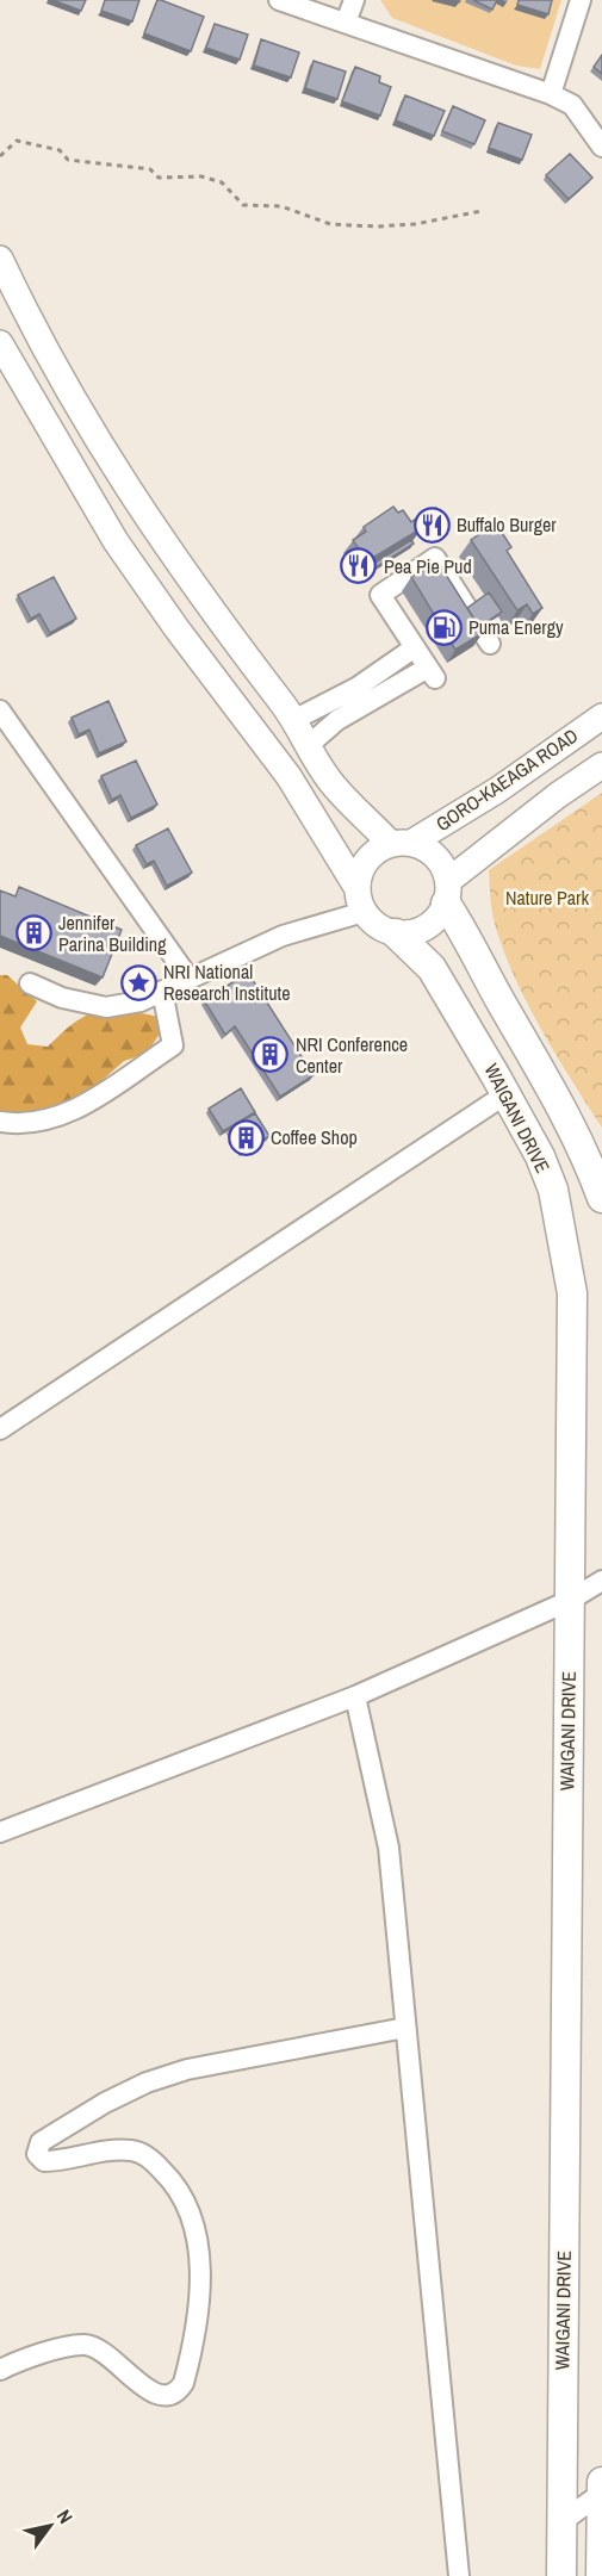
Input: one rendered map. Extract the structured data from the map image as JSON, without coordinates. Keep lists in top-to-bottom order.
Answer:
{
  "streets": {
    "highway": ["WAIGANI DRIVE"],
    "main road": ["GORO-KAEAGA ROAD"]
  },
  "crossings": [
    ["GORO-KAEAGA ROAD", "WAIGANI DRIVE"]
  ],
  "parks": ["Nature Park"],
  "places": {
    "restaurant": ["Buffalo Burger", "Pea Pie Pud"],
    "fuel station": ["Puma Energy"],
    "building": ["Jennifer Parina Building", "NRI Conference Center", "Coffee Shop"],
    "place": ["NRI National Research Institute"]
  },
  "north": "top right"
}
